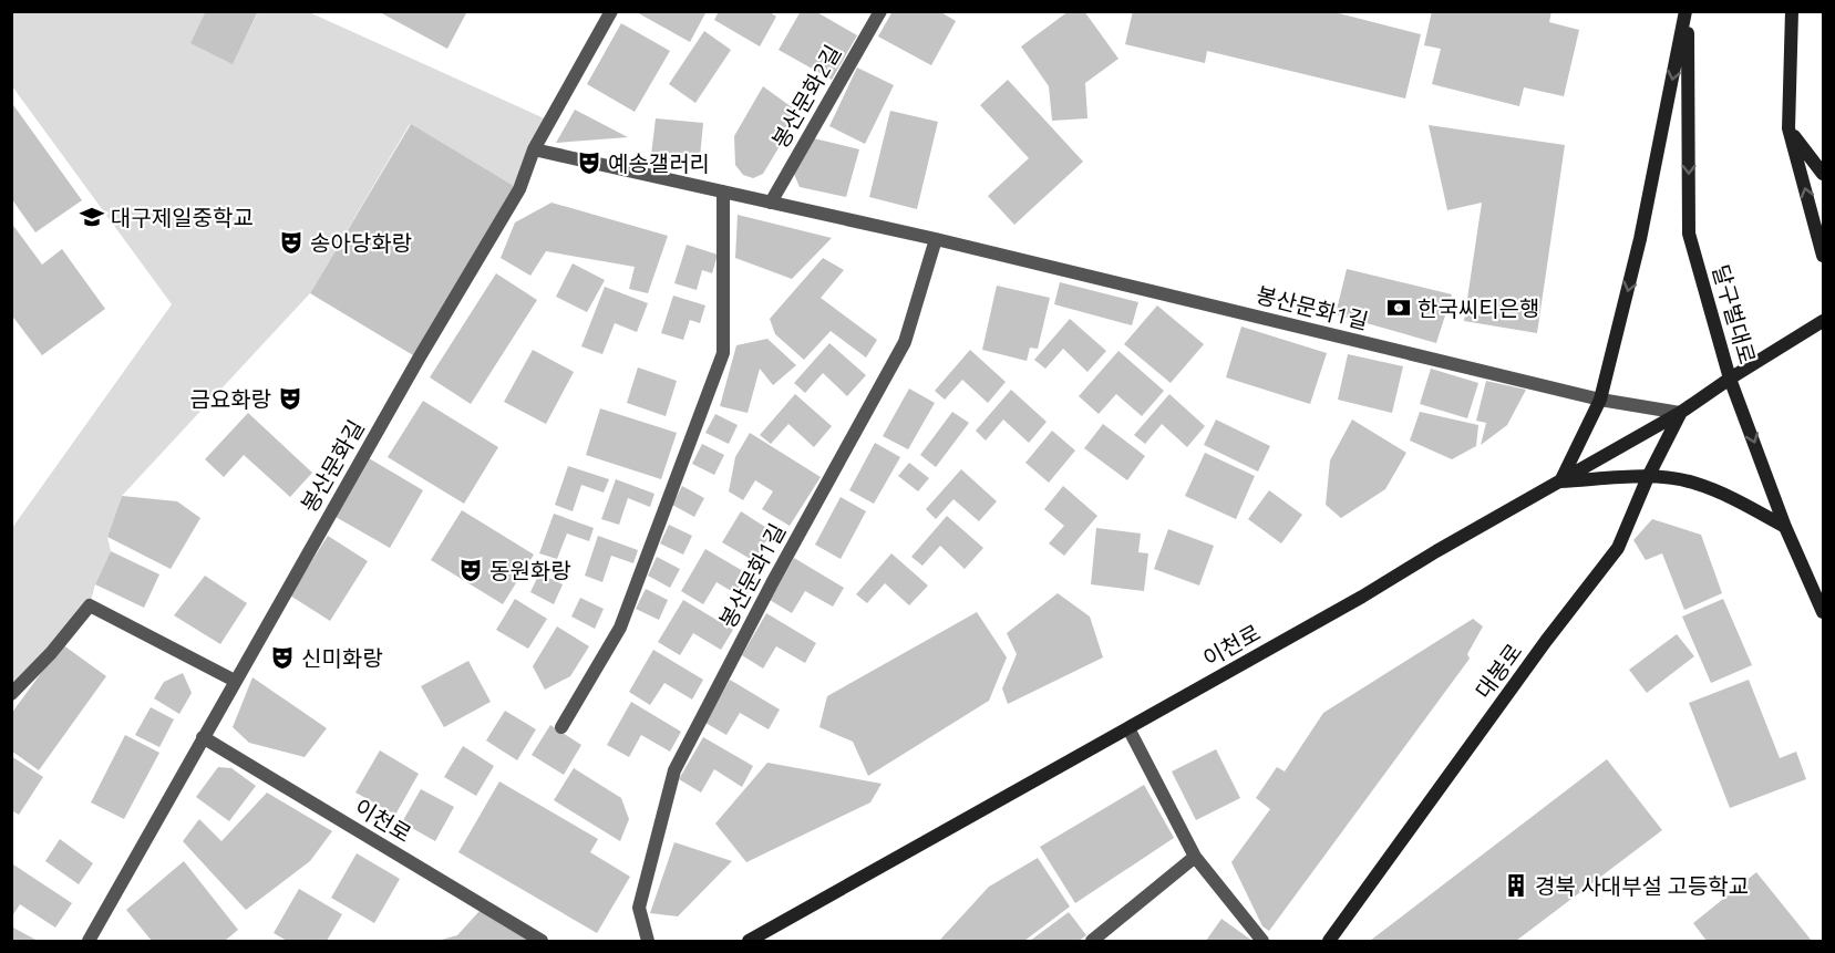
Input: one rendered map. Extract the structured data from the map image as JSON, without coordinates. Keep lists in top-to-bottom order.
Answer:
{
  "streets": {
    "main road": ["달구벌대로", "이천로", "대봉로"],
    "street": ["봉산문화2길", "봉산문화1길", "봉산문화길"]
  },
  "crossings": [
    ["봉산문화2길", "봉산문화1길"],
    ["봉산문화1길", "봉산문화길"],
    ["봉산문화1길", "이천로"],
    ["봉산문화1길", "대봉로"],
    ["달구벌대로", "이천로"],
    ["봉산문화길", "이천로"],
    ["이천로", "대봉로"]
  ],
  "places": {
    "theatre": [
      "예송갤러리",
      "송아당화랑",
      "금요화랑",
      "동원화랑",
      "신미화랑"
    ],
    "school or university": ["대구제일중학교"],
    "bank": ["한국씨티은행"],
    "building": ["경북 사대부설 고등학교"]
  }
}
